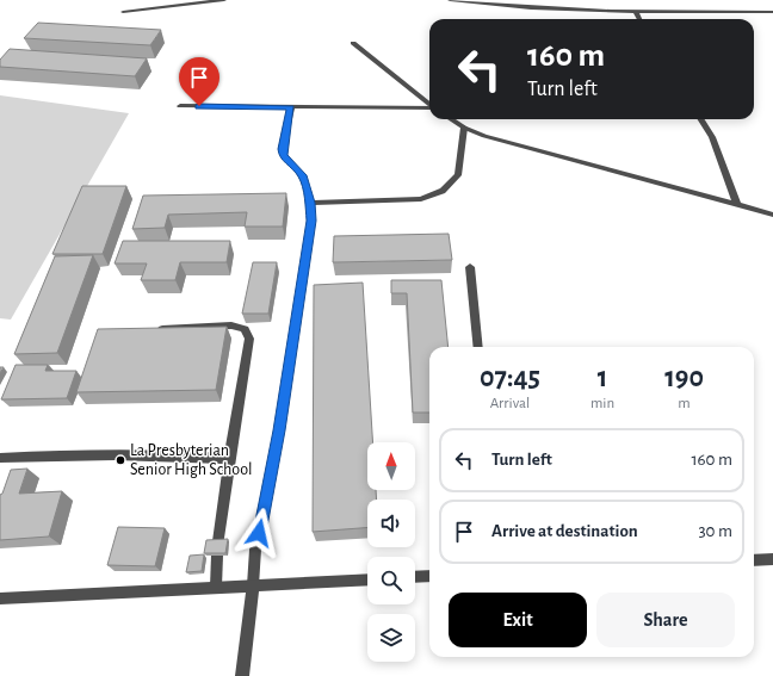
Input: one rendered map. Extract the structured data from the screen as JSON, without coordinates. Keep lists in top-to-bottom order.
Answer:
{
  "places": ["La Presbyterian Senior High School"],
  "north": "top",
  "page": {
    "turn": ["160 m", "Turn left"],
    "eta": [
      "07:45",
      "Arrival",
      "1",
      "min",
      "190",
      "m"
    ],
    "list": [
      {
        "name": "Turn left",
        "value": "160 m"
      },
      {
        "name": "Arrive at destination",
        "value": "30 m"
      }
    ],
    "buttons": ["Exit", "Share"]
  }
}
